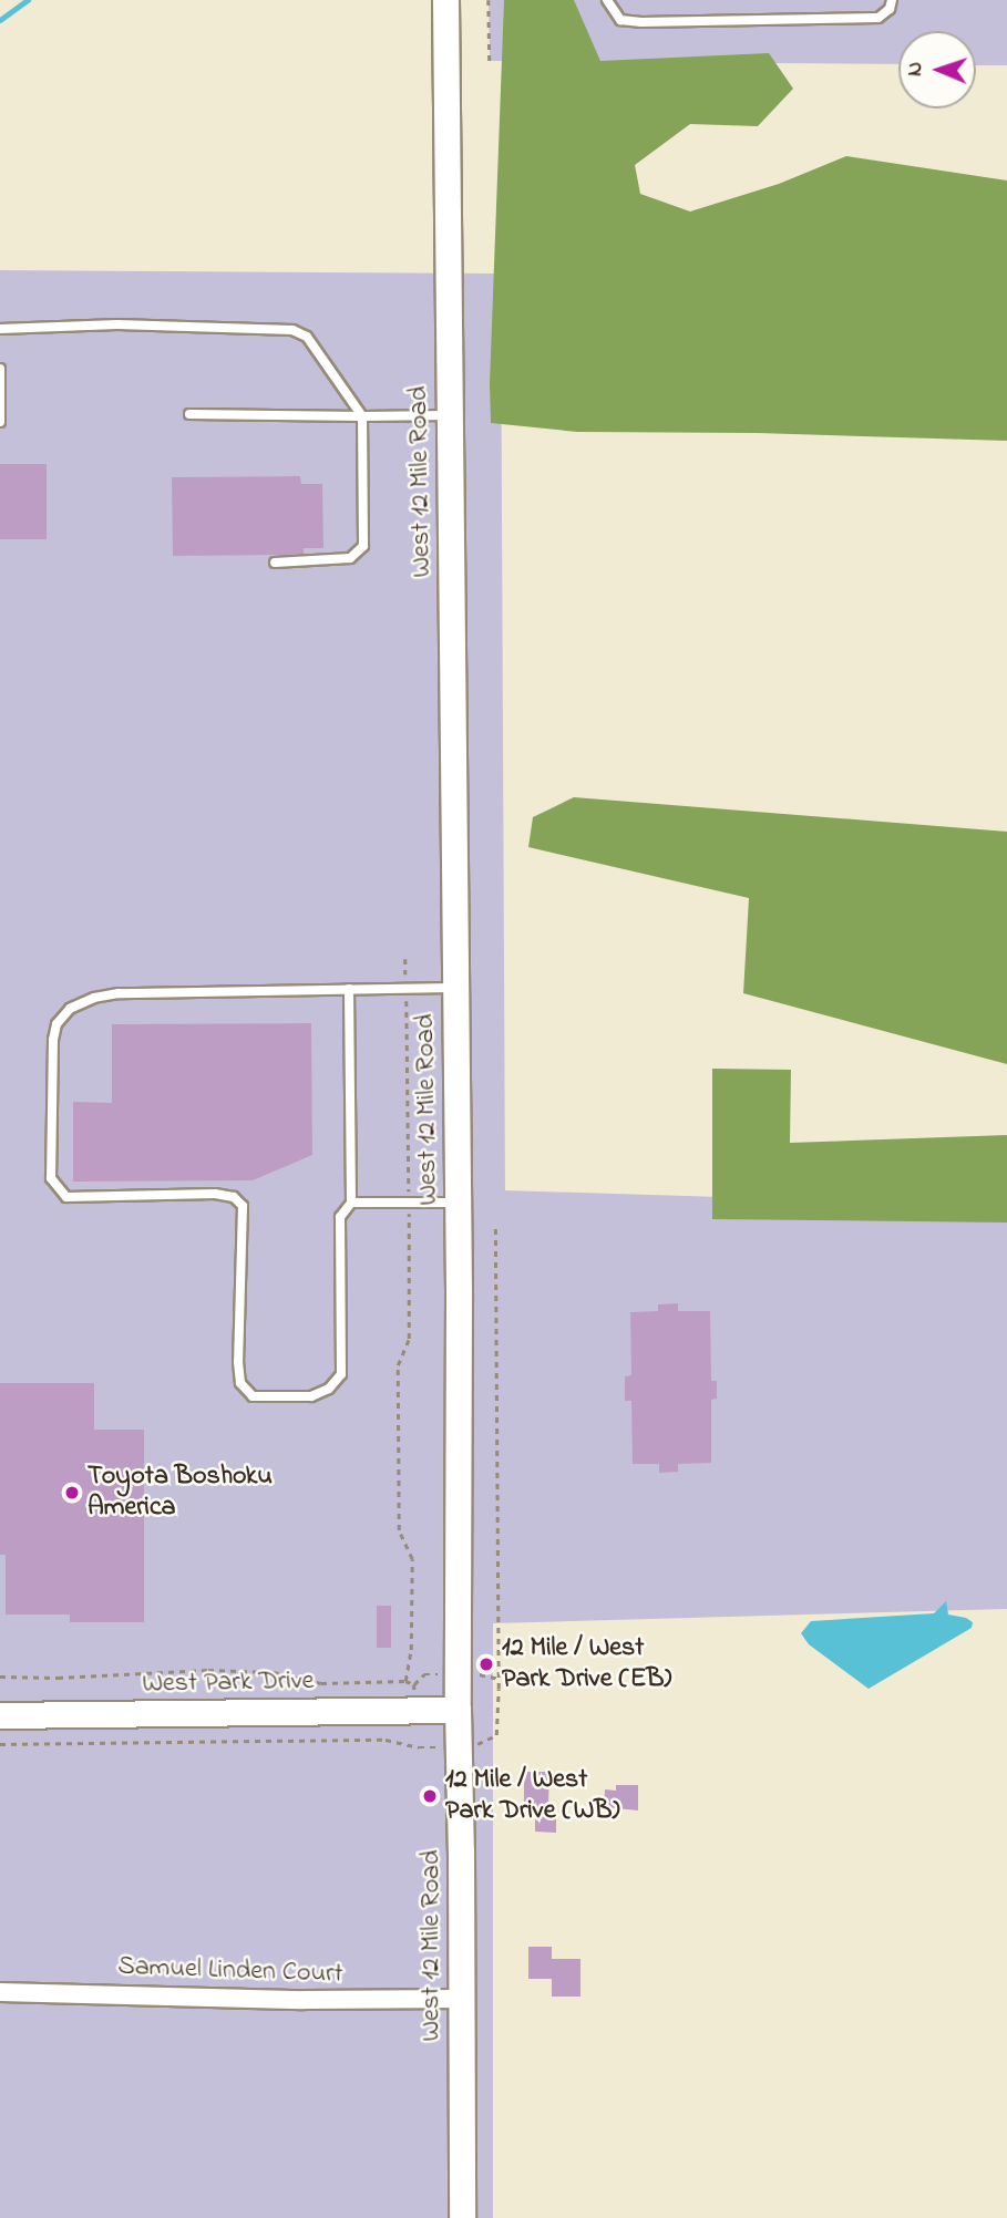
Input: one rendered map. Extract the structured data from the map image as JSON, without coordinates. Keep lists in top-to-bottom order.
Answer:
{
  "streets": {
    "main road": ["West 12 Mile Road", "West Park Drive"],
    "street": ["Samuel Linden Court"]
  },
  "crossings": [
    ["West 12 Mile Road", "West Park Drive"],
    ["West 12 Mile Road", "Samuel Linden Court"]
  ],
  "places": ["Toyota Boshoku America", "12 Mile / West Park Drive (EB)", "12 Mile / West Park Drive (WB)"],
  "north": "left"
}
